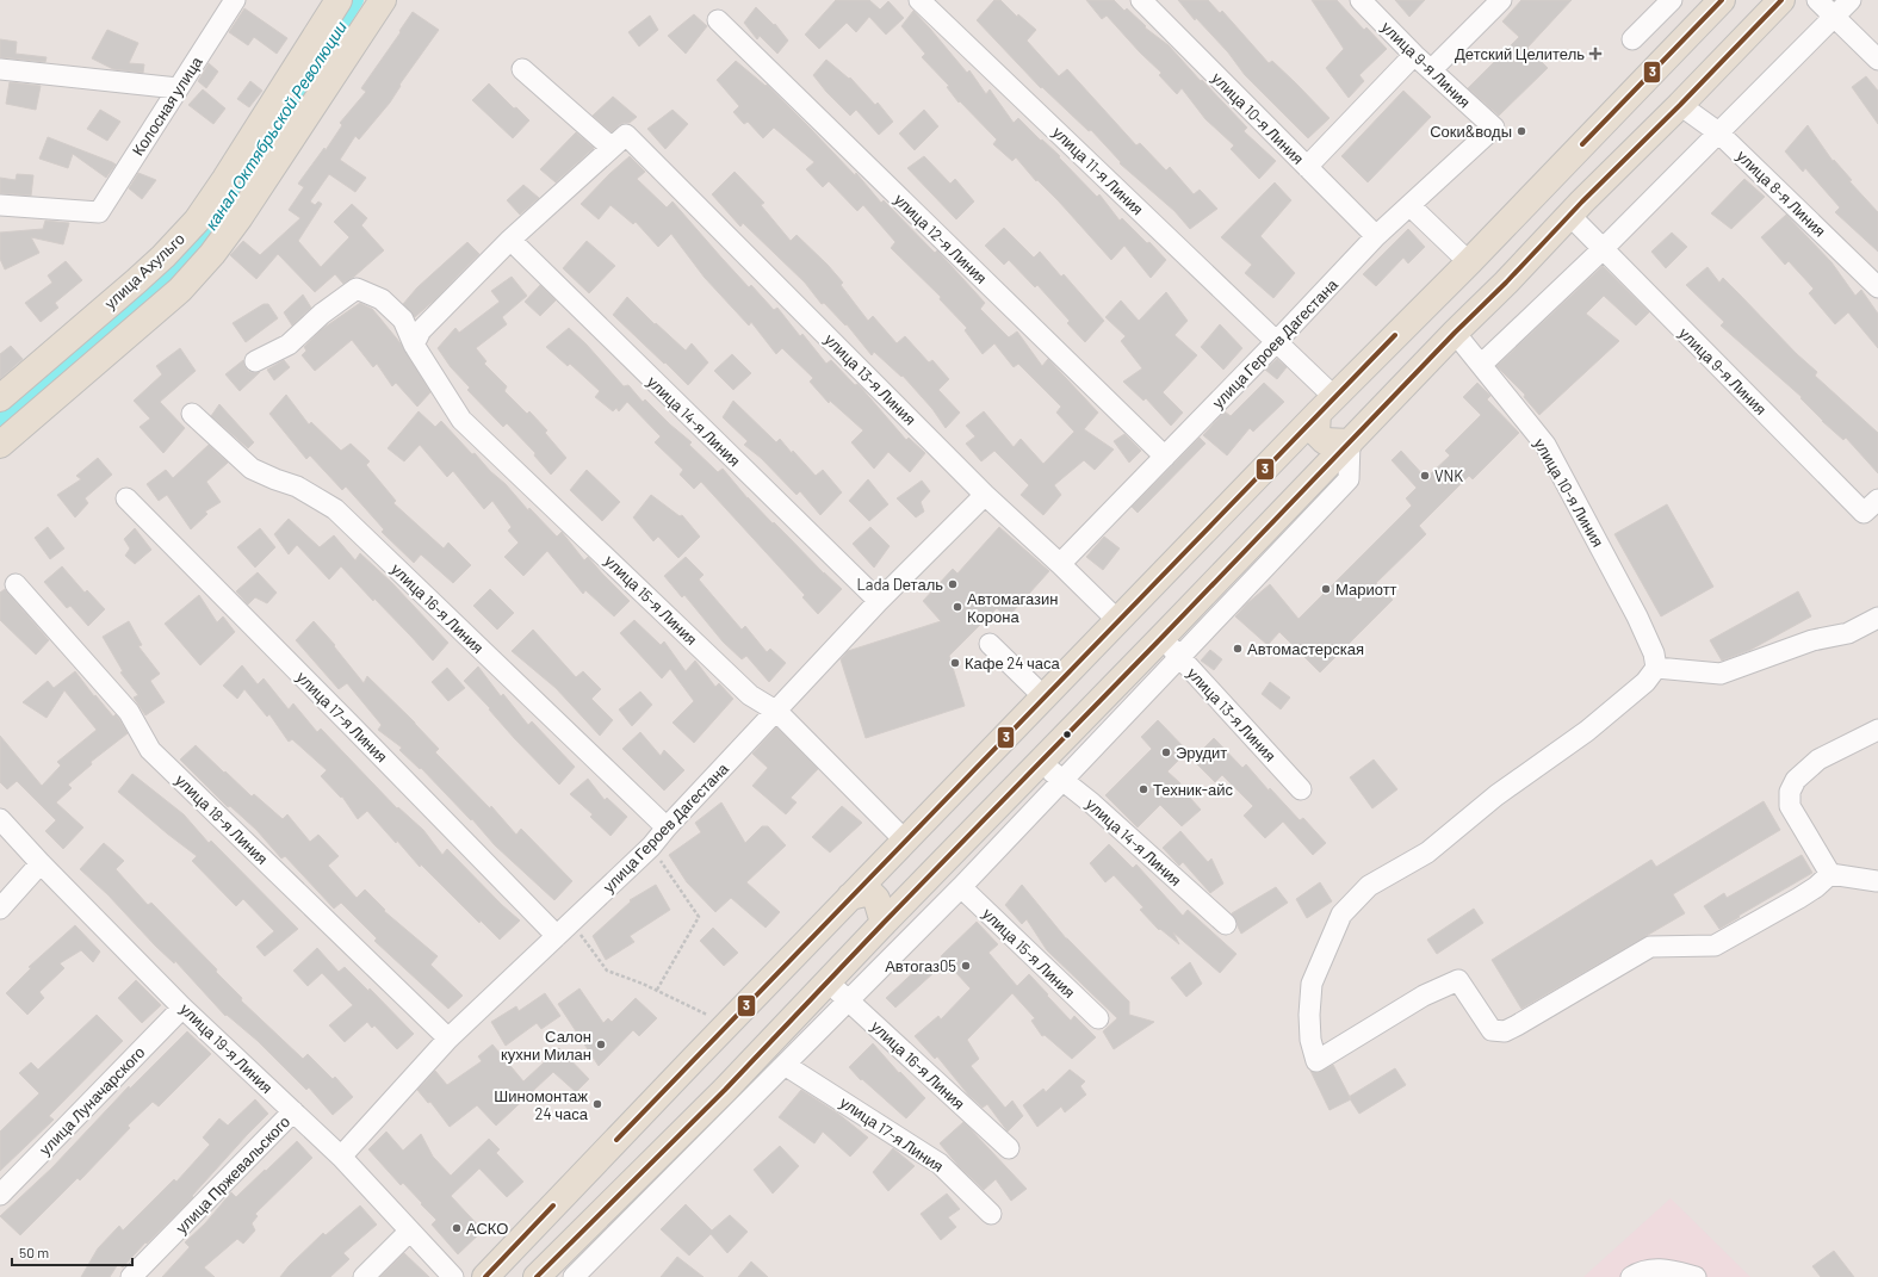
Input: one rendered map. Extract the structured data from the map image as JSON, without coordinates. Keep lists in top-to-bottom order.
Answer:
{
  "streets": {
    "main road": ["улица Ахульго"],
    "street": [
      "улица 9-я Линия",
      "Колосная улица",
      "улица 10-я Линия",
      "улица 11-я Линия",
      "улица 8-я Линия",
      "улица 12-я Линия",
      "улица Героев Дагестана",
      "улица 13-я Линия",
      "улица 14-я Линия",
      "улица 15-я Линия",
      "улица 16-я Линия",
      "улица 17-я Линия",
      "улица 18-я Линия",
      "улица 19-я Линия",
      "улица Луначарского",
      "улица Пржевальского"
    ]
  },
  "crossings": [
    ["улица 9-я Линия", "улица Героев Дагестана"],
    ["улица 10-я Линия", "улица Героев Дагестана"],
    ["улица 11-я Линия", "улица Героев Дагестана"],
    ["улица 12-я Линия", "улица Героев Дагестана"],
    ["улица Героев Дагестана", "улица 13-я Линия"],
    ["улица Героев Дагестана", "улица 14-я Линия"],
    ["улица Героев Дагестана", "улица 15-я Линия"],
    ["улица Героев Дагестана", "улица 16-я Линия"],
    ["улица Героев Дагестана", "улица 17-я Линия"],
    ["улица Героев Дагестана", "улица 18-я Линия"],
    ["улица Героев Дагестана", "улица 19-я Линия"],
    ["улица 19-я Линия", "улица Луначарского"],
    ["улица 19-я Линия", "улица Пржевальского"]
  ],
  "water": ["канал Октябрьской Революции"],
  "places": {
    "health": ["Детский Целитель"],
    "other": [
      "Соки&воды",
      "VNK",
      "Lada Dеталь",
      "Мариотт",
      "Автомагазин Корона",
      "Автомастерская",
      "Кафе 24 часа",
      "Эрудит",
      "Техник-айс",
      "Автогаз05",
      "Салон кухни Милан",
      "Шиномонтаж 24 часа",
      "АСКО"
    ]
  },
  "lines": ["transit line 3"],
  "scale_bar": "50 m"
}
